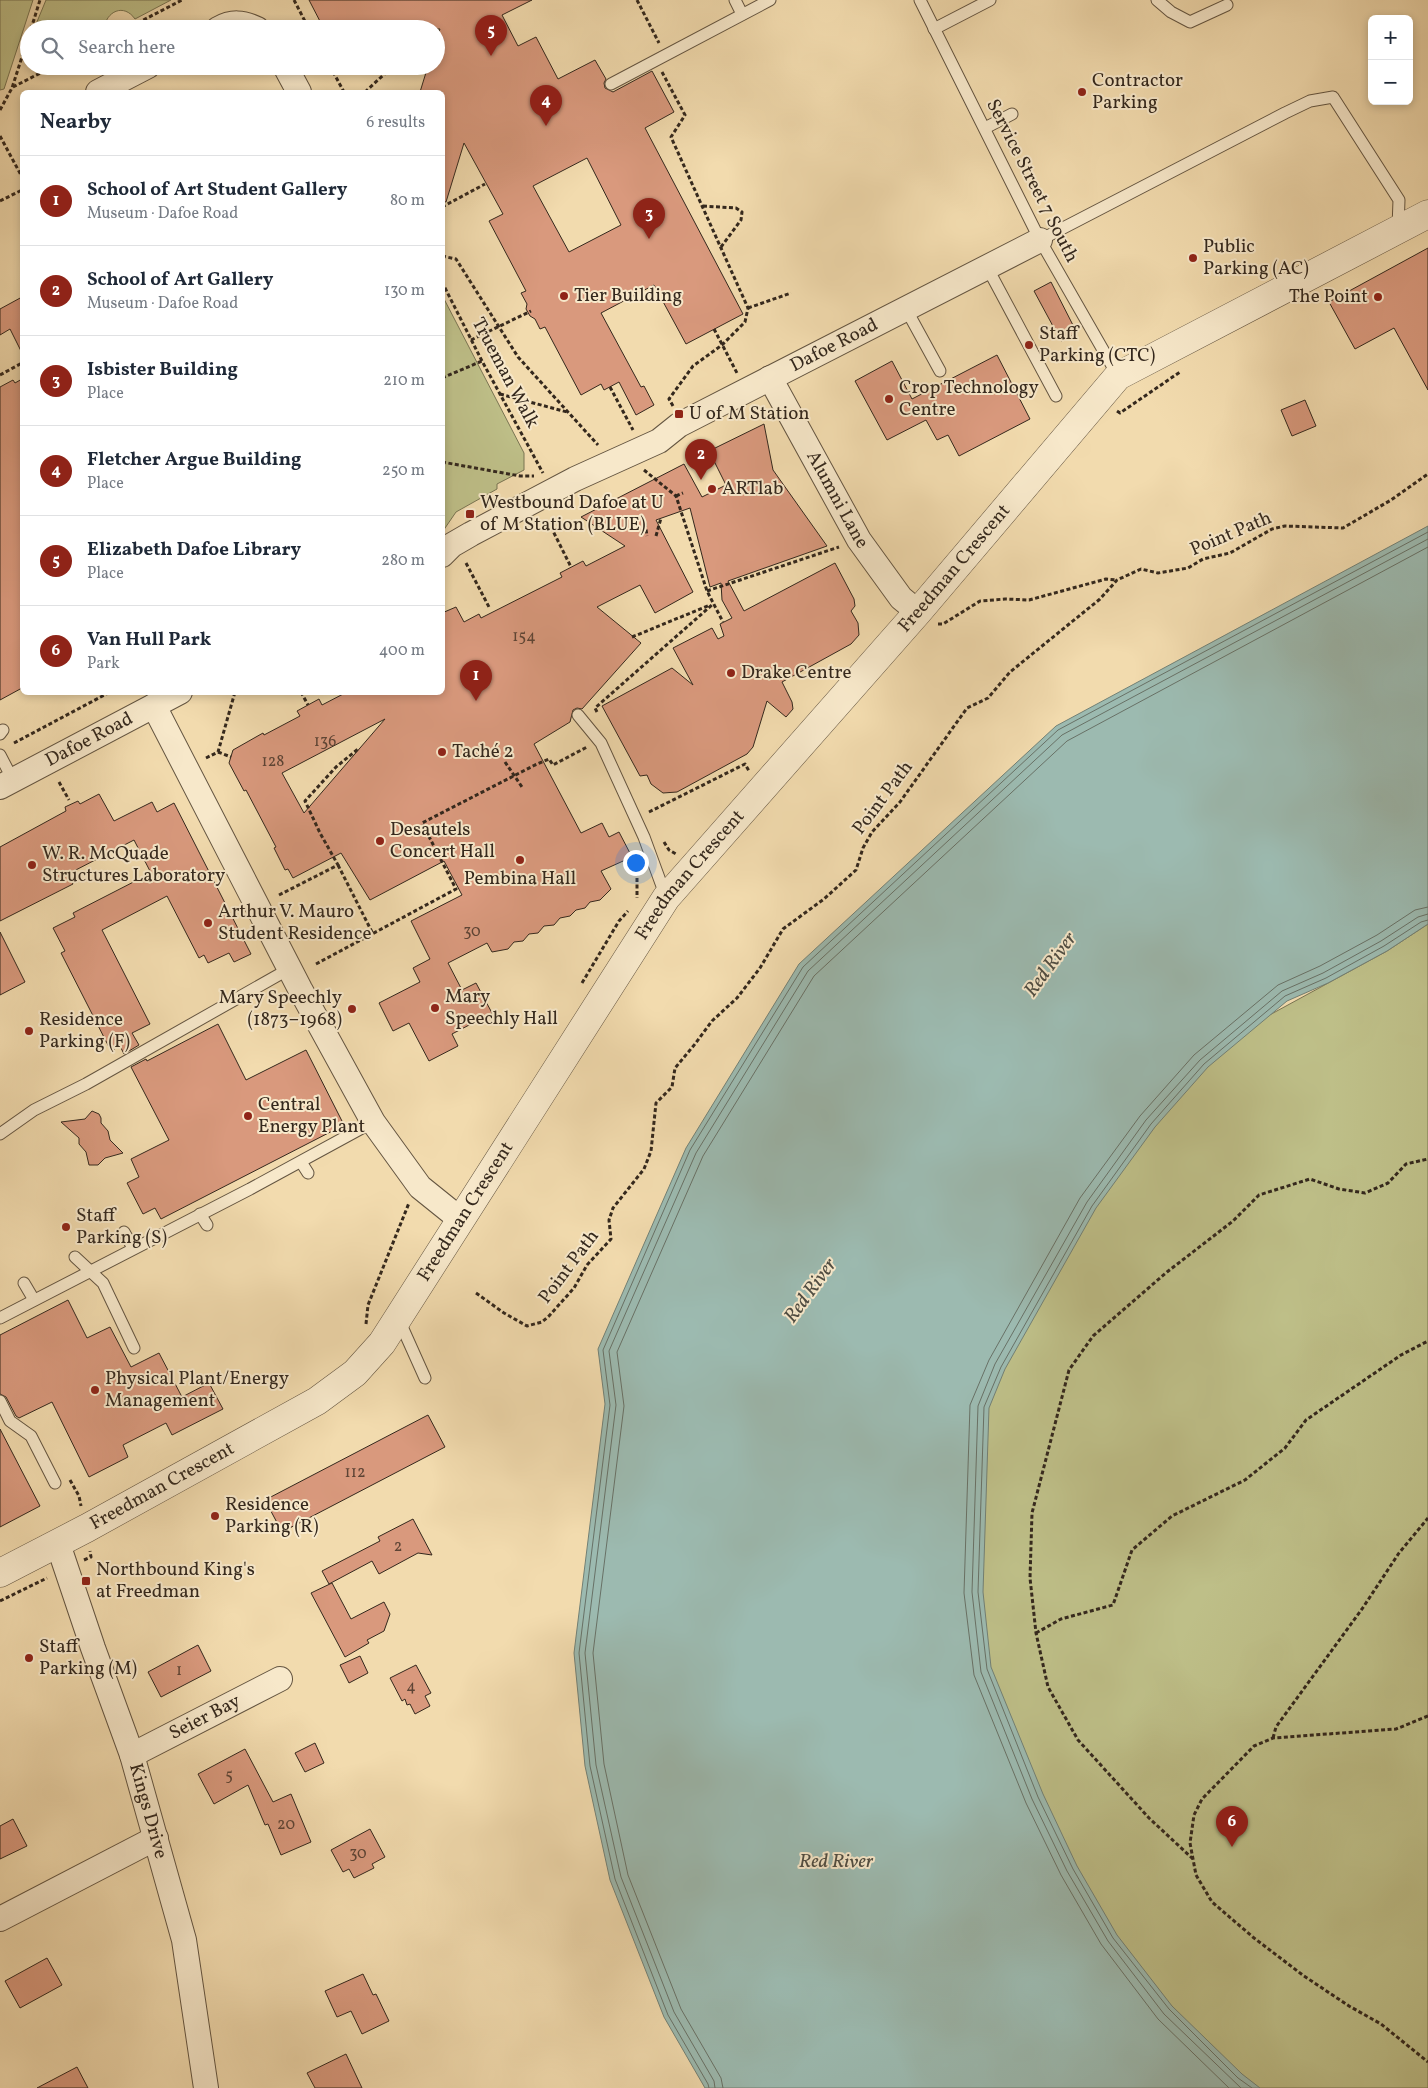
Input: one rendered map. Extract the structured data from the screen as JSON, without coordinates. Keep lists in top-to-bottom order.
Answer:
{
  "streets": {
    "street": [
      "Dafoe Road",
      "Alumni Lane",
      "Freedman Crescent",
      "Seier Bay",
      "Kings Drive"
    ],
    "lane": ["Service Street 7 South"],
    "path": ["Trueman Walk", "Point Path"]
  },
  "crossings": [
    ["Service Street 7 South", "Dafoe Road"],
    ["Service Street 7 South", "Freedman Crescent"],
    ["Dafoe Road", "Alumni Lane"],
    ["Alumni Lane", "Freedman Crescent"],
    ["Freedman Crescent", "Kings Drive"],
    ["Seier Bay", "Kings Drive"]
  ],
  "water": ["Red River"],
  "places": {
    "other": [
      "Contractor Parking",
      "Public Parking (AC)",
      "Tier Building",
      "The Point",
      "Staff Parking (CTC)",
      "Crop Technology Centre",
      "ARTlab",
      "Drake Centre",
      "Taché 2",
      "Desautels Concert Hall",
      "Pembina Hall",
      "W. R. McQuade Structures Laboratory",
      "Arthur V. Mauro Student Residence",
      "Mary Speechly Hall",
      "Mary Speechly (1873–1968)",
      "Residence Parking (F)",
      "Central Energy Plant",
      "Staff Parking (S)",
      "Physical Plant/Energy Management",
      "Residence Parking (R)",
      "Staff Parking (M)"
    ],
    "transit": ["U of M Station", "Westbound Dafoe at U of M Station (BLUE)", "Northbound King's at Freedman"]
  },
  "house_numbers": [
    "154",
    "136",
    "128",
    "30",
    "112",
    "2",
    "1",
    "4",
    "5",
    "20",
    "30"
  ],
  "page": {
    "map_buttons": ["+", "−"],
    "pins": [
      "5",
      "4",
      "3",
      "2",
      "1",
      "6"
    ],
    "search": "Search here",
    "heading": ["Nearby", "6 results"],
    "list": [
      {
        "mark": "1",
        "name": "School of Art Student Gallery",
        "note": "Museum · Dafoe Road",
        "value": "80 m"
      },
      {
        "mark": "2",
        "name": "School of Art Gallery",
        "note": "Museum · Dafoe Road",
        "value": "130 m"
      },
      {
        "mark": "3",
        "name": "Isbister Building",
        "note": "Place",
        "value": "210 m"
      },
      {
        "mark": "4",
        "name": "Fletcher Argue Building",
        "note": "Place",
        "value": "250 m"
      },
      {
        "mark": "5",
        "name": "Elizabeth Dafoe Library",
        "note": "Place",
        "value": "280 m"
      },
      {
        "mark": "6",
        "name": "Van Hull Park",
        "note": "Park",
        "value": "400 m"
      }
    ]
  }
}
